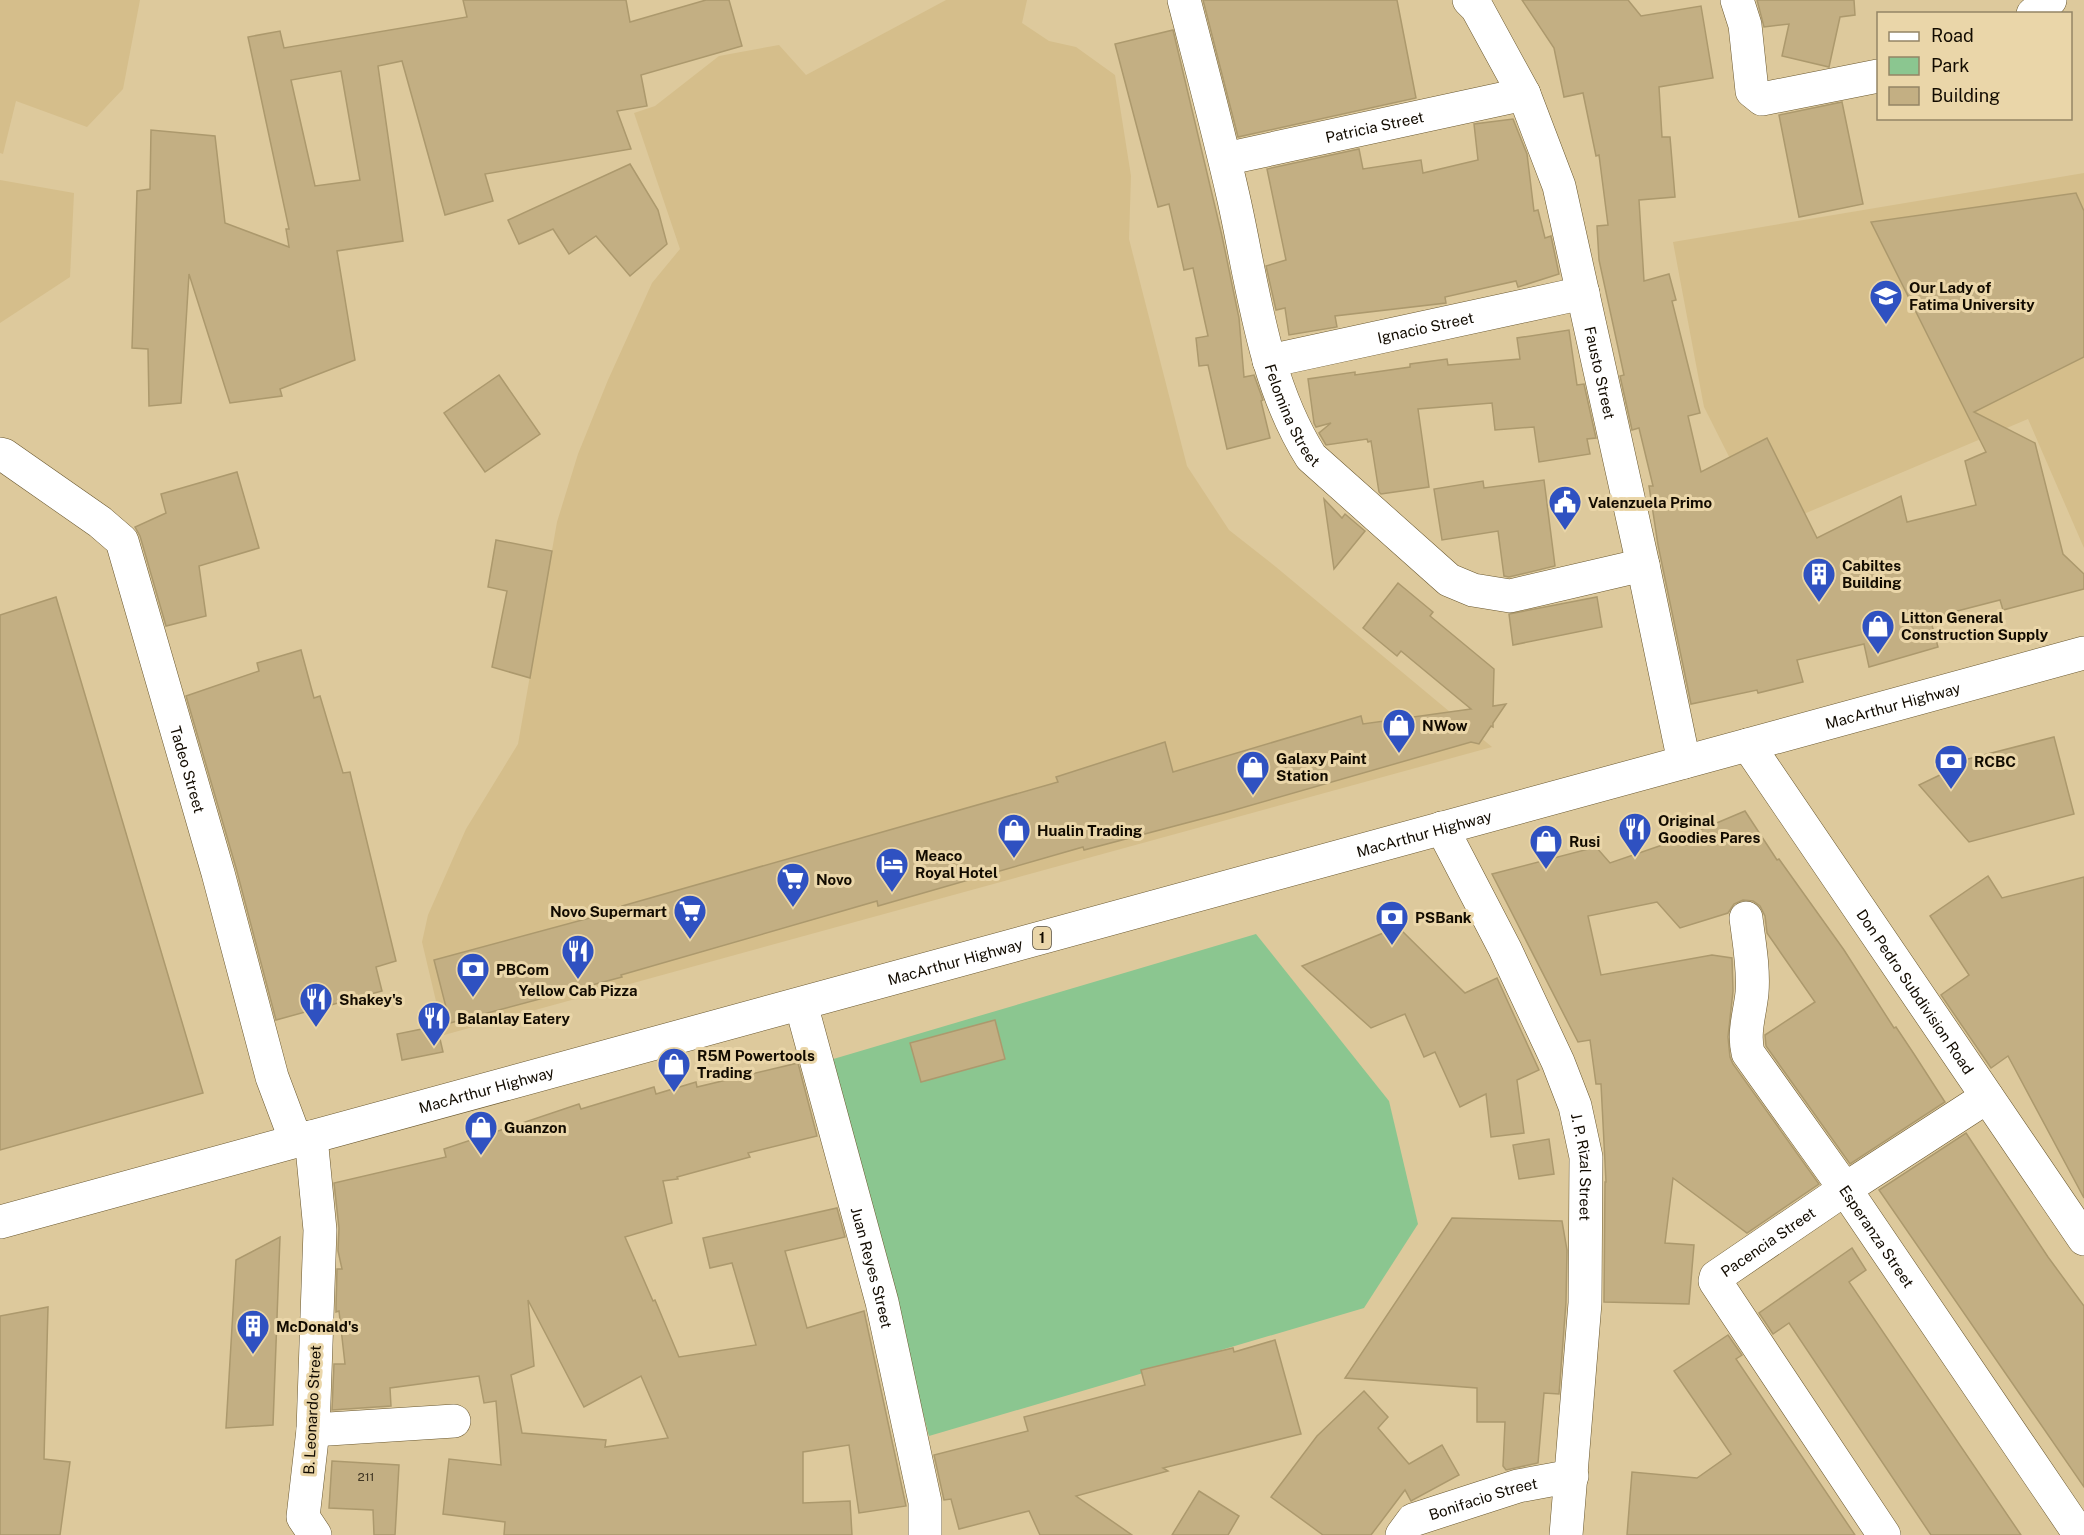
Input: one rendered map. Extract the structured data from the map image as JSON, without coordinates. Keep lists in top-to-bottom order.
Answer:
{
  "streets": {
    "main road": [
      "Patricia Street",
      "Ignacio Street",
      "Fausto Street",
      "Felomina Street",
      "MacArthur Highway",
      "Tadeo Street",
      "1",
      "Don Pedro Subdivision Road",
      "J. P. Rizal Street",
      "Esperanza Street",
      "Pacencia Street",
      "Juan Reyes Street",
      "B. Leonardo Street",
      "Bonifacio Street"
    ]
  },
  "crossings": [
    ["Patricia Street", "Fausto Street"],
    ["Patricia Street", "Felomina Street"],
    ["Ignacio Street", "Fausto Street"],
    ["Ignacio Street", "Felomina Street"],
    ["Fausto Street", "Felomina Street"],
    ["Fausto Street", "MacArthur Highway"],
    ["MacArthur Highway", "Tadeo Street"],
    ["MacArthur Highway", "Don Pedro Subdivision Road"],
    ["MacArthur Highway", "J. P. Rizal Street"],
    ["MacArthur Highway", "Juan Reyes Street"],
    ["MacArthur Highway", "B. Leonardo Street"],
    ["Tadeo Street", "B. Leonardo Street"],
    ["Don Pedro Subdivision Road", "Pacencia Street"],
    ["J. P. Rizal Street", "Bonifacio Street"],
    ["Esperanza Street", "Pacencia Street"]
  ],
  "places": {
    "school or university": ["Our Lady of Fatima University"],
    "public building": ["Valenzuela Primo"],
    "building": ["Cabiltes Building", "McDonald's"],
    "shop": [
      "Litton General Construction Supply",
      "NWow",
      "Galaxy Paint Station",
      "Hualin Trading",
      "Rusi",
      "R5M Powertools Trading",
      "Guanzon"
    ],
    "bank": ["RCBC", "PSBank", "PBCom"],
    "restaurant": [
      "Original Goodies Pares",
      "Yellow Cab Pizza",
      "Shakey's",
      "Balanlay Eatery"
    ],
    "hotel": ["Meaco Royal Hotel"],
    "supermarket": ["Novo", "Novo Supermart"]
  },
  "house_numbers": ["211"],
  "legend": ["Road", "Park", "Building"]
}
